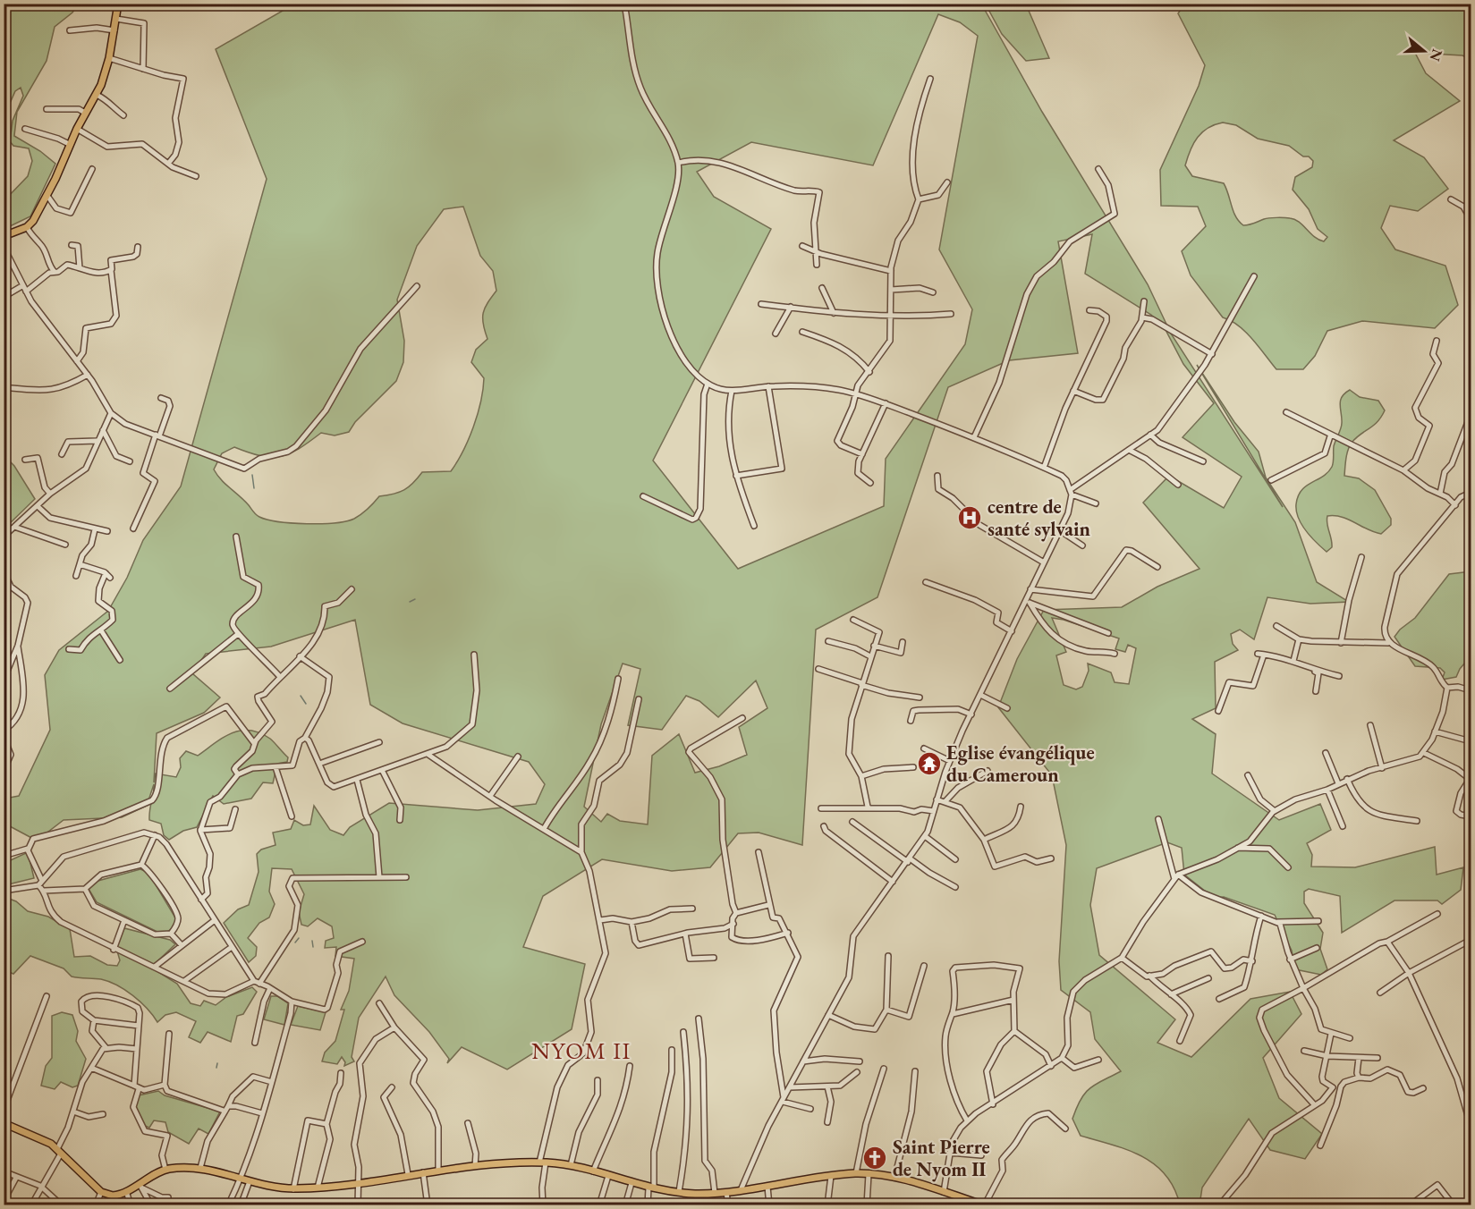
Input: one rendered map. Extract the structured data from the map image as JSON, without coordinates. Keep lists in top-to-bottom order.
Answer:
{
  "districts": ["NYOM II"],
  "places": {
    "hospital": ["centre de santé sylvain"],
    "temple": ["Eglise évangélique du Cameroun"],
    "church": ["Saint Pierre de Nyom II"]
  },
  "north": "right"
}
